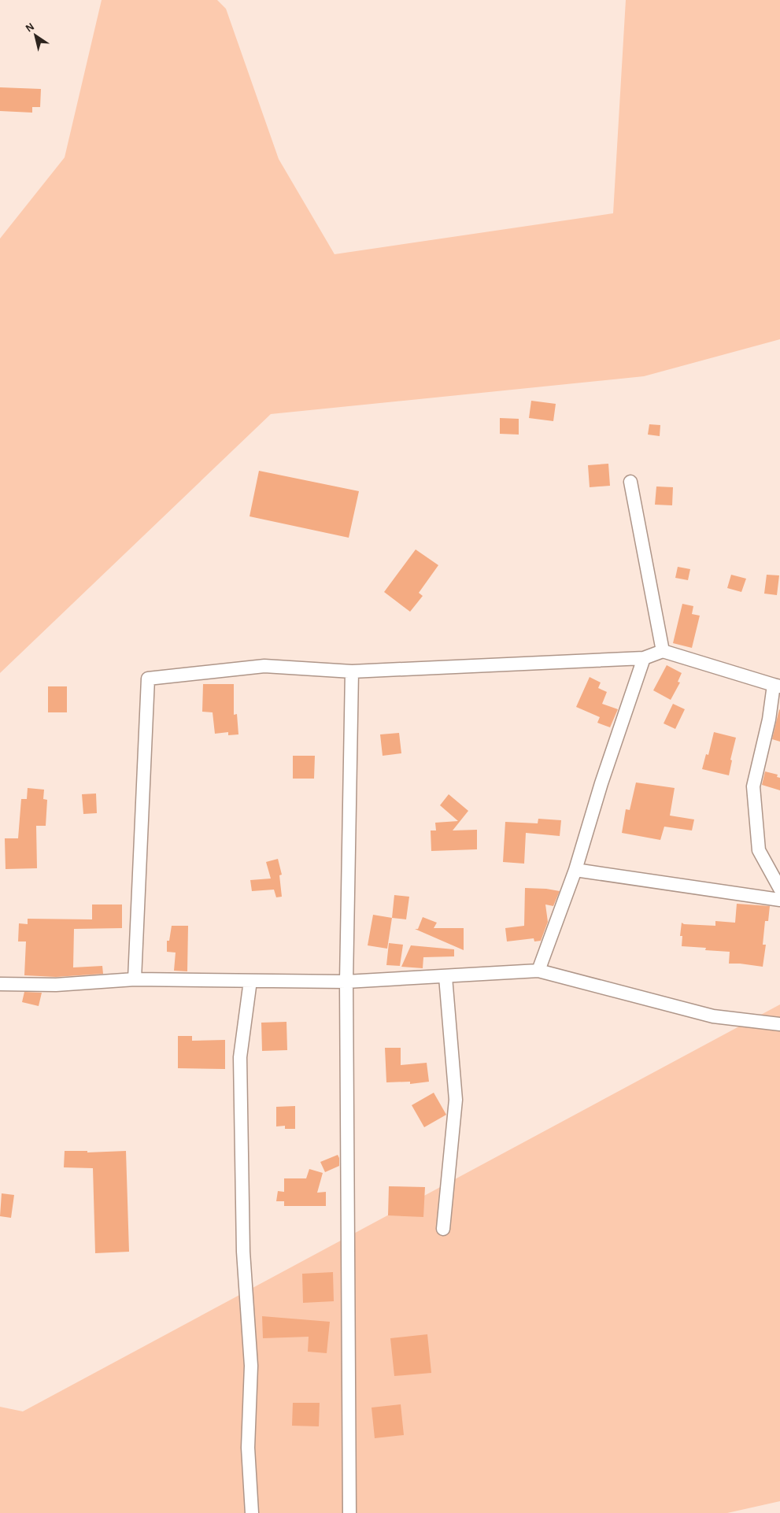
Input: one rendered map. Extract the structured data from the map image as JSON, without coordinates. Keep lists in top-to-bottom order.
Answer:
{
  "north": "top left"
}
